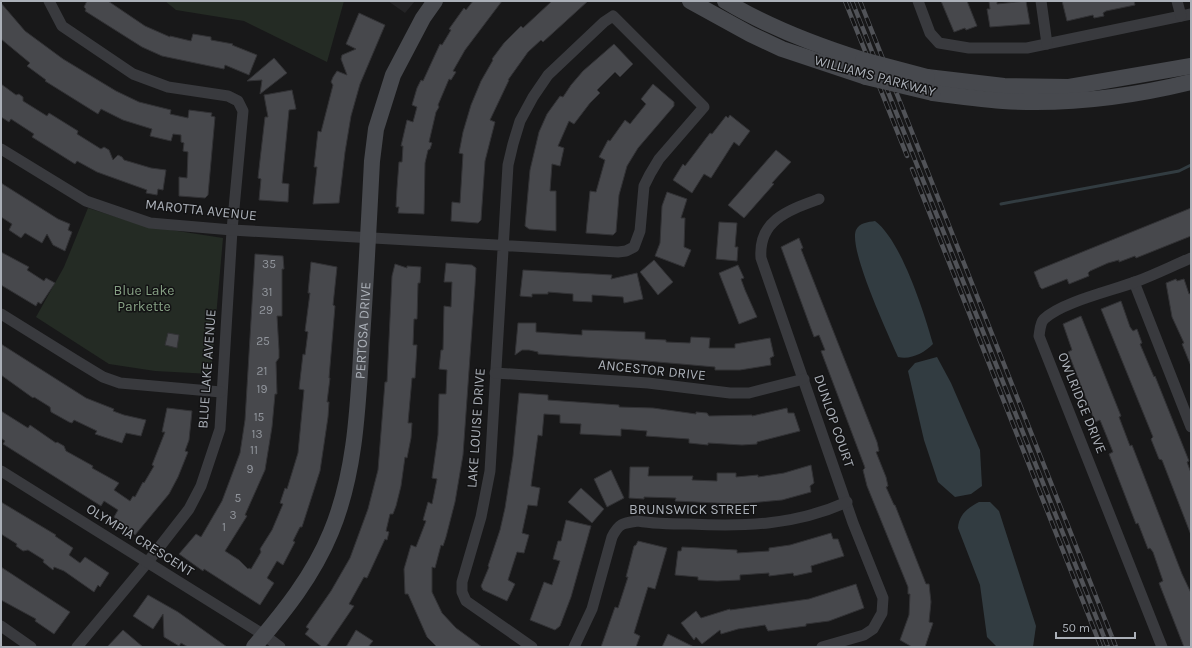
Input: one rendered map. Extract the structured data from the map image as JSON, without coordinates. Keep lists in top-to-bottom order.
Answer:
{
  "streets": {
    "main road": ["WILLIAMS PARKWAY", "PERTOSA DRIVE"],
    "street": [
      "MAROTTA AVENUE",
      "BLUE LAKE AVENUE",
      "ANCESTOR DRIVE",
      "OWLRIDGE DRIVE",
      "DUNLOP COURT",
      "LAKE LOUISE DRIVE",
      "BRUNSWICK STREET",
      "OLYMPIA CRESCENT"
    ]
  },
  "crossings": [
    ["MAROTTA AVENUE", "PERTOSA DRIVE"],
    ["MAROTTA AVENUE", "BLUE LAKE AVENUE"],
    ["MAROTTA AVENUE", "LAKE LOUISE DRIVE"],
    ["PERTOSA DRIVE", "OLYMPIA CRESCENT"],
    ["BLUE LAKE AVENUE", "OLYMPIA CRESCENT"],
    ["ANCESTOR DRIVE", "DUNLOP COURT"],
    ["ANCESTOR DRIVE", "LAKE LOUISE DRIVE"],
    ["DUNLOP COURT", "BRUNSWICK STREET"]
  ],
  "parks": ["Blue Lake Parkette"],
  "house_numbers": [
    "35",
    "31",
    "29",
    "25",
    "21",
    "19",
    "15",
    "13",
    "11",
    "9",
    "5",
    "3",
    "1"
  ],
  "scale_bar": "50 m"
}
